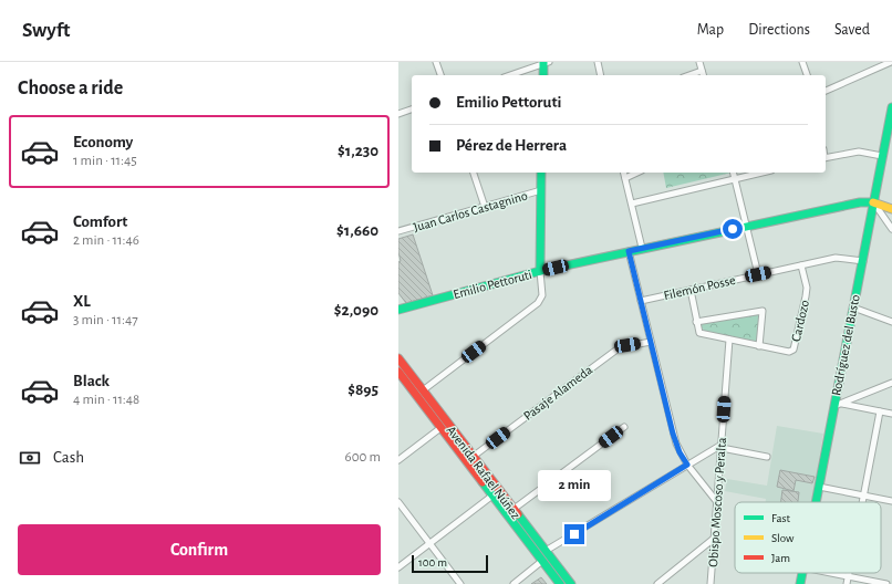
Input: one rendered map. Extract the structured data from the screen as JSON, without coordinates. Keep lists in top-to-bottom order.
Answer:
{
  "streets": {
    "main road": ["Emilio Pettoruti", "Rodríguez del Busto", "Avenida Rafael Núñez"],
    "street": [
      "Juan Carlos Castagnino",
      "Filemón Posse",
      "Cardozo",
      "Pasaje Alameda",
      "Obispo Moscoso y Peralta"
    ]
  },
  "crossings": [
    ["Emilio Pettoruti", "Rodríguez del Busto"],
    ["Filemón Posse", "Cardozo"],
    ["Filemón Posse", "Rodríguez del Busto"],
    ["Pasaje Alameda", "Avenida Rafael Núñez"]
  ],
  "legend": ["Fast", "Slow", "Jam"],
  "scale_bar": "100 m",
  "page": {
    "header": "Swyft",
    "nav": ["Map", "Directions", "Saved"],
    "heading": "Choose a ride",
    "banner": ["Emilio Pettoruti", "Pérez de Herrera"],
    "list": [
      {
        "name": "Economy",
        "note": "1 min · 11:45",
        "value": "$1,230"
      },
      {
        "name": "Comfort",
        "note": "2 min · 11:46",
        "value": "$1,660"
      },
      {
        "name": "XL",
        "note": "3 min · 11:47",
        "value": "$2,090"
      },
      {
        "name": "Black",
        "note": "4 min · 11:48",
        "value": "$895"
      }
    ],
    "pay": ["Cash", "600 m"],
    "bubble": "2 min",
    "buttons": "Confirm",
    "scale": "100 m"
  }
}
